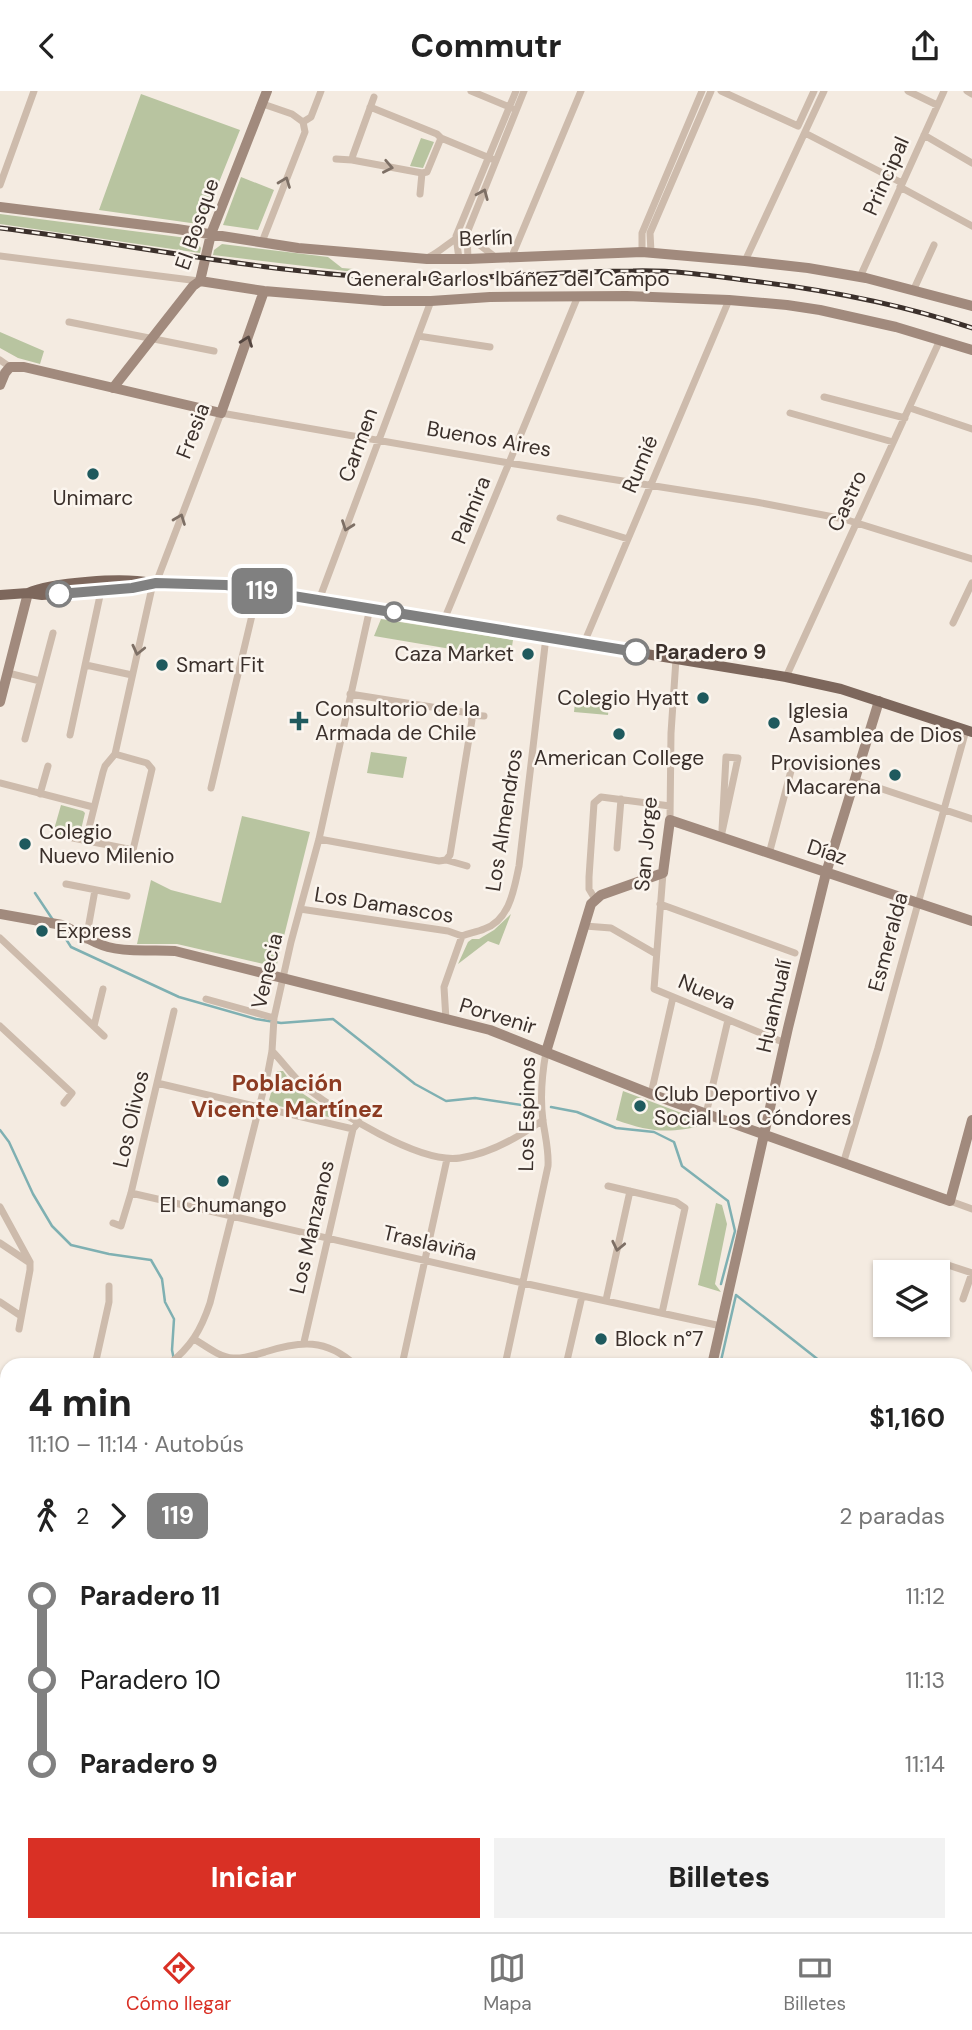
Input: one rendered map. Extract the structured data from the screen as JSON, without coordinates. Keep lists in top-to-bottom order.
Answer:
{
  "streets": {
    "street": [
      "Principal",
      "El Bosque",
      "Berlín",
      "General Carlos Ibáñez del Campo",
      "Fresia",
      "Buenos Aires",
      "Carmen",
      "Rumié",
      "Castro",
      "Palmira",
      "Los Almendros",
      "San Jorge",
      "Díaz",
      "Los Damascos",
      "Esmeralda",
      "Venecia",
      "Nueva",
      "Huanhualí",
      "Porvenir",
      "Los Espinos",
      "Los Olivos",
      "Los Manzanos",
      "Traslaviña"
    ]
  },
  "crossings": [
    ["Principal", "Berlín"],
    ["El Bosque", "Berlín"],
    ["El Bosque", "General Carlos Ibáñez del Campo"],
    ["El Bosque", "Buenos Aires"],
    ["General Carlos Ibáñez del Campo", "Fresia"],
    ["General Carlos Ibáñez del Campo", "Carmen"],
    ["General Carlos Ibáñez del Campo", "Rumié"],
    ["General Carlos Ibáñez del Campo", "Castro"],
    ["General Carlos Ibáñez del Campo", "Palmira"],
    ["Fresia", "Buenos Aires"],
    ["Buenos Aires", "Carmen"],
    ["Buenos Aires", "Rumié"],
    ["Buenos Aires", "Castro"],
    ["Buenos Aires", "Palmira"],
    ["Los Almendros", "Los Damascos"],
    ["San Jorge", "Díaz"],
    ["San Jorge", "Nueva"],
    ["Díaz", "Esmeralda"],
    ["Díaz", "Huanhualí"],
    ["Los Damascos", "Venecia"],
    ["Esmeralda", "Porvenir"],
    ["Venecia", "Porvenir"],
    ["Venecia", "Traslaviña"],
    ["Nueva", "Huanhualí"],
    ["Huanhualí", "Porvenir"],
    ["Huanhualí", "Traslaviña"],
    ["Porvenir", "Los Espinos"],
    ["Los Espinos", "Traslaviña"],
    ["Los Olivos", "Traslaviña"],
    ["Los Manzanos", "Traslaviña"]
  ],
  "one_way": ["Carmen"],
  "districts": ["Población Vicente Martínez"],
  "places": {
    "other": [
      "Unimarc",
      "Paradero 9",
      "Caza Market",
      "Smart Fit",
      "Colegio Hyatt",
      "Iglesia Asamblea de Dios",
      "American College",
      "Provisiones Macarena",
      "Colegio Nuevo Milenio",
      "Express",
      "Club Deportivo y Social Los Cóndores",
      "El Chumango",
      "Block n°7"
    ],
    "health": ["Consultorio de la Armada de Chile"]
  },
  "lines": ["bus line 119"],
  "page": {
    "header": "Commutr",
    "on_map": "119",
    "heading": ["4 min", "11:10 – 11:14 · Autobús", "$1,160"],
    "legs": ["2", "119", "2 paradas"],
    "list": [
      {
        "name": "Paradero 11",
        "value": "11:12"
      },
      {
        "name": "Paradero 10",
        "value": "11:13"
      },
      {
        "name": "Paradero 9",
        "value": "11:14"
      }
    ],
    "buttons": ["Iniciar", "Billetes"],
    "tabs": ["Cómo llegar", "Mapa", "Billetes"]
  }
}
